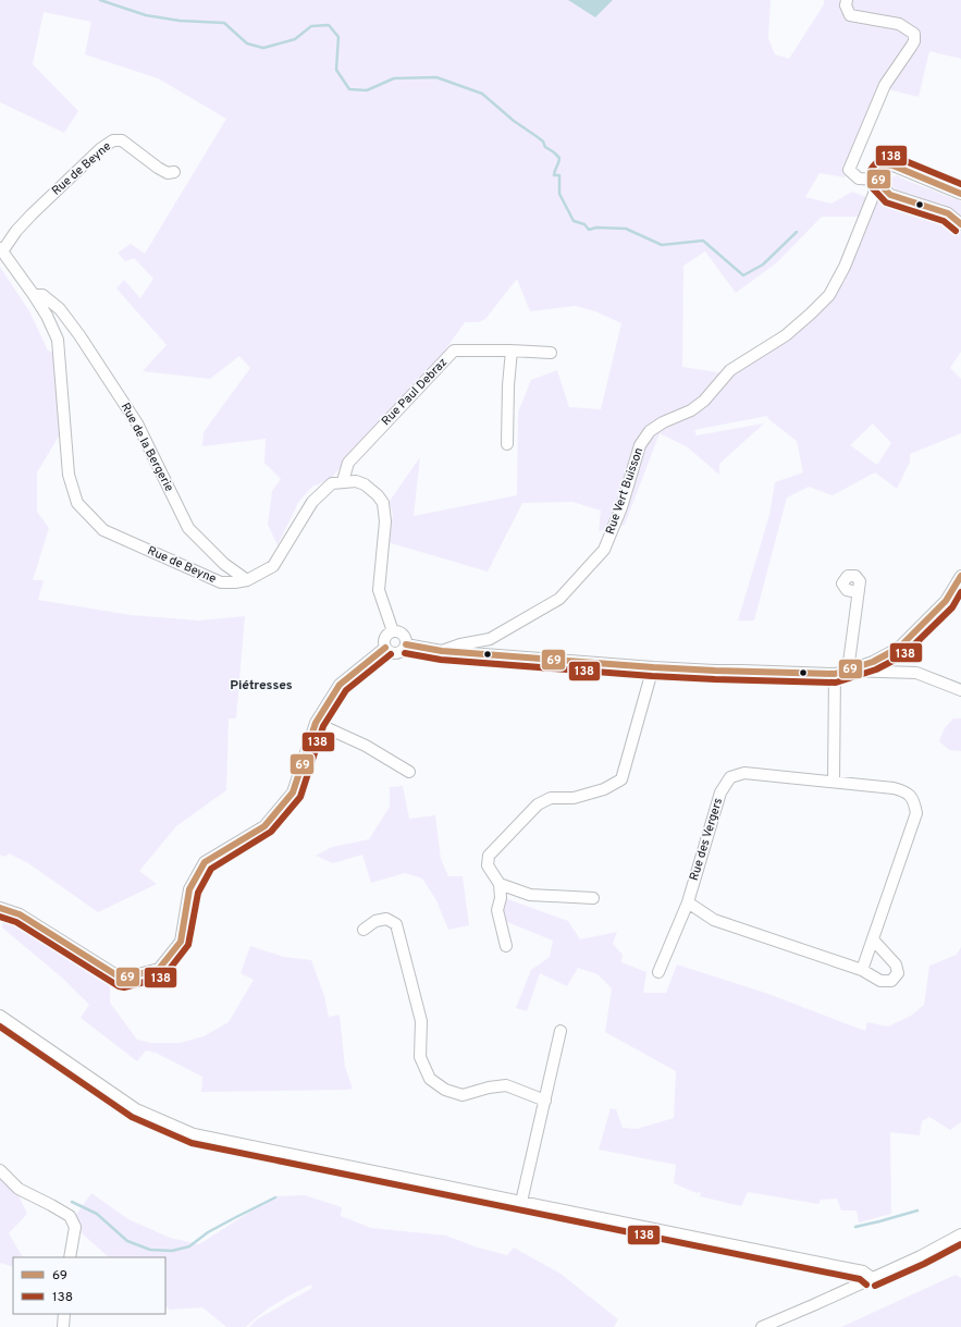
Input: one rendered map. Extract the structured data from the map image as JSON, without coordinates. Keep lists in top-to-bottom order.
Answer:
{
  "streets": {
    "street": [
      "Rue de Beyne",
      "Rue Paul Debraz",
      "Rue de la Bergerie",
      "Rue Vert Buisson",
      "Rue des Vergers"
    ]
  },
  "crossings": [
    ["Rue de Beyne", "Rue Paul Debraz"],
    ["Rue de Beyne", "Rue de la Bergerie"]
  ],
  "districts": ["Piétresses"],
  "lines": ["transit line 138", "transit line 69"],
  "legend": ["69", "138"]
}
